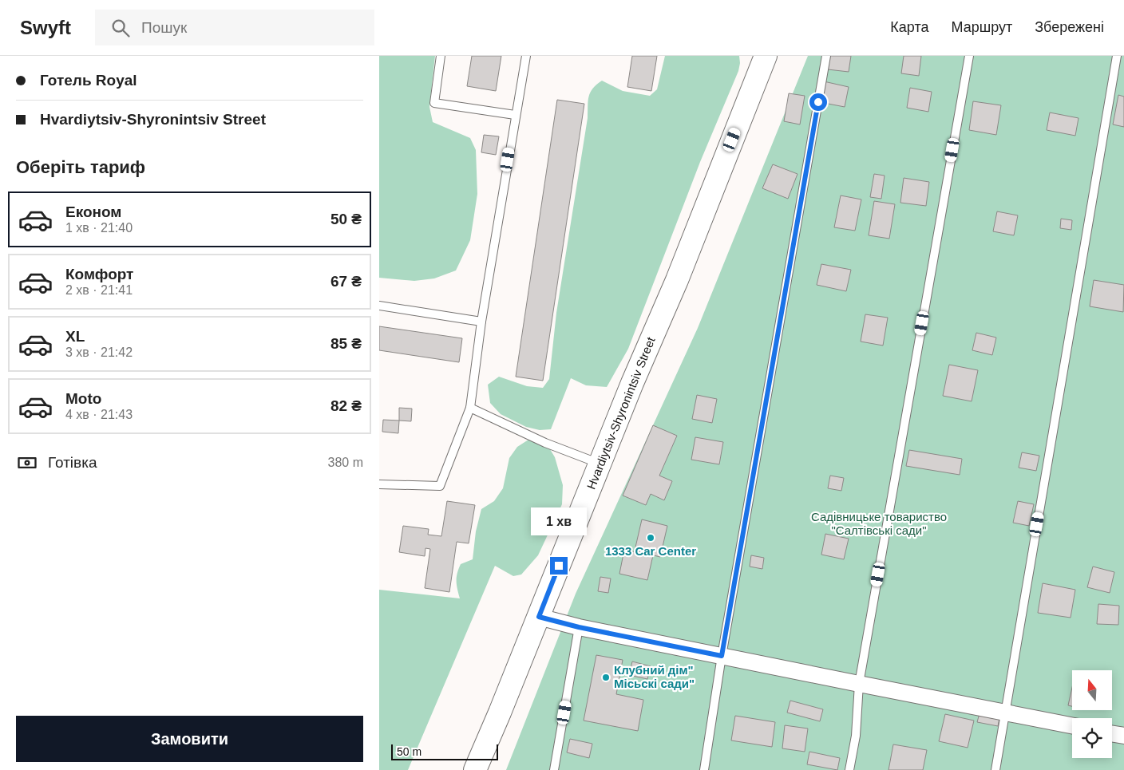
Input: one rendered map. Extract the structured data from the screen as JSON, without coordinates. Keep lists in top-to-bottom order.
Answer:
{
  "streets": {
    "main road": ["Hvardiytsiv-Shyronintsiv Street"]
  },
  "parks": ["Садівницьке товариство \"Салтівські сади\""],
  "places": ["1333 Car Center", "Клубний дім\" Місьскі сади\""],
  "scale_bar": "50 m",
  "north": "top",
  "page": {
    "header": "Swyft",
    "search": "Пошук",
    "nav": ["Карта", "Маршрут", "Збережені"],
    "banner": ["Готель Royal", "Hvardiytsiv-Shyronintsiv Street"],
    "heading": "Оберіть тариф",
    "list": [
      {
        "name": "Економ",
        "note": "1 хв · 21:40",
        "value": "50 ₴"
      },
      {
        "name": "Комфорт",
        "note": "2 хв · 21:41",
        "value": "67 ₴"
      },
      {
        "name": "XL",
        "note": "3 хв · 21:42",
        "value": "85 ₴"
      },
      {
        "name": "Moto",
        "note": "4 хв · 21:43",
        "value": "82 ₴"
      }
    ],
    "pay": ["Готівка", "380 m"],
    "bubble": "1 хв",
    "buttons": "Замовити",
    "scale": "50 m"
  }
}
